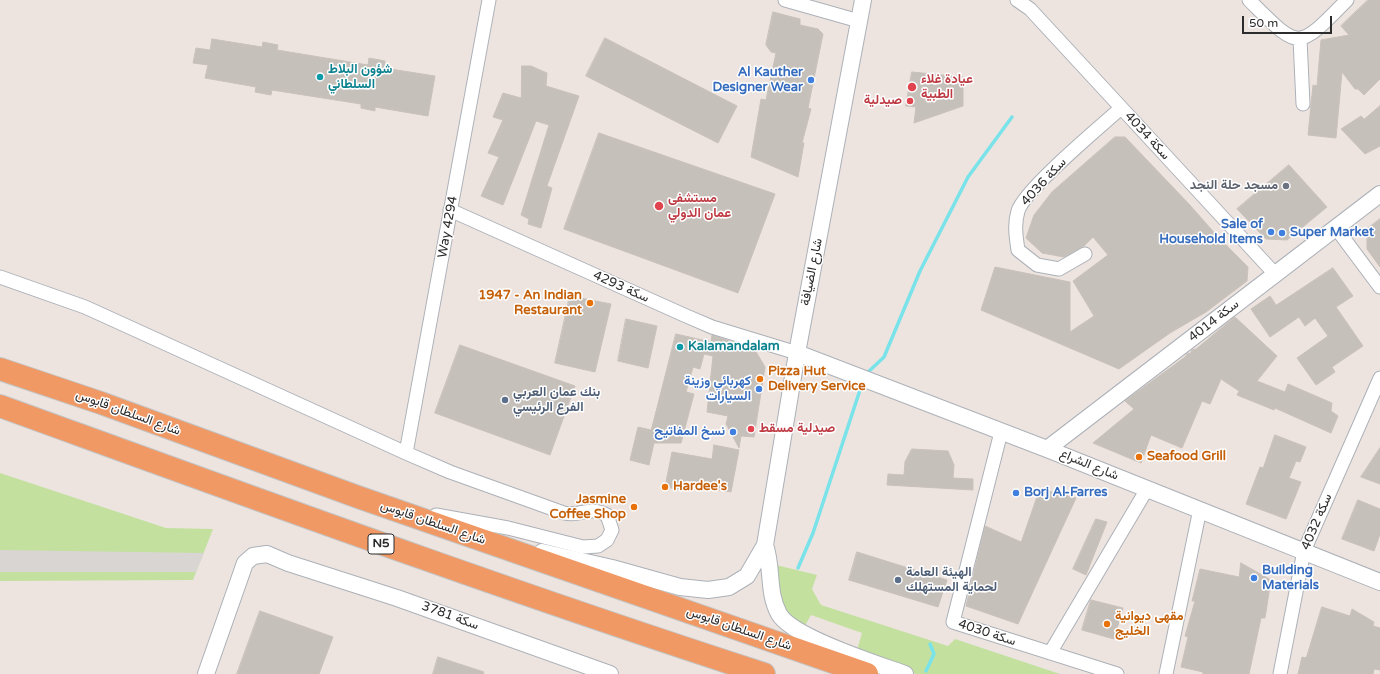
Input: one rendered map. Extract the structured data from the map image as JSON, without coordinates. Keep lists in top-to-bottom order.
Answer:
{
  "streets": {
    "highway": ["شارع السلطان قابوس", "N5"],
    "street": [
      "سكة 4034",
      "سكة 4036",
      "Way 4294",
      "شارع الضيافة",
      "سكة 4293",
      "سكة 4014",
      "شارع الشراع",
      "سكة 4032",
      "سكة 3781",
      "سكة 4030"
    ]
  },
  "crossings": [
    ["سكة 4034", "سكة 4036"],
    ["سكة 4034", "سكة 4014"],
    ["Way 4294", "سكة 4293"],
    ["شارع الضيافة", "سكة 4293"],
    ["شارع الضيافة", "شارع الشراع"],
    ["سكة 4293", "شارع الشراع"],
    ["سكة 4014", "شارع الشراع"],
    ["شارع الشراع", "سكة 4032"],
    ["شارع الشراع", "سكة 4030"]
  ],
  "places": [
    "شؤون البلاط السلطاني",
    "Al Kauther Designer Wear",
    "عيادة غلاء الطبية",
    "صيدلية",
    "مسجد حلة النجد",
    "مستشفى عمان الدولي",
    "Sale of Household Items",
    "Super Market",
    "1947 - An Indian Restaurant",
    "Kalamandalam",
    "Pizza Hut Delivery Service",
    "كهربائي وزينة السيارات",
    "بنك عمان العربي الفرع الرئيسي",
    "صيدلية مسقط",
    "نسخ المفاتيح",
    "Seafood Grill",
    "Hardee's",
    "Borj Al-Farres",
    "Jasmine Coffee Shop",
    "Building Materials",
    "الهيئة العامة لحماية المستهلك",
    "مقهى ديوانية الخليج"
  ],
  "scale_bar": "50 m"
}
